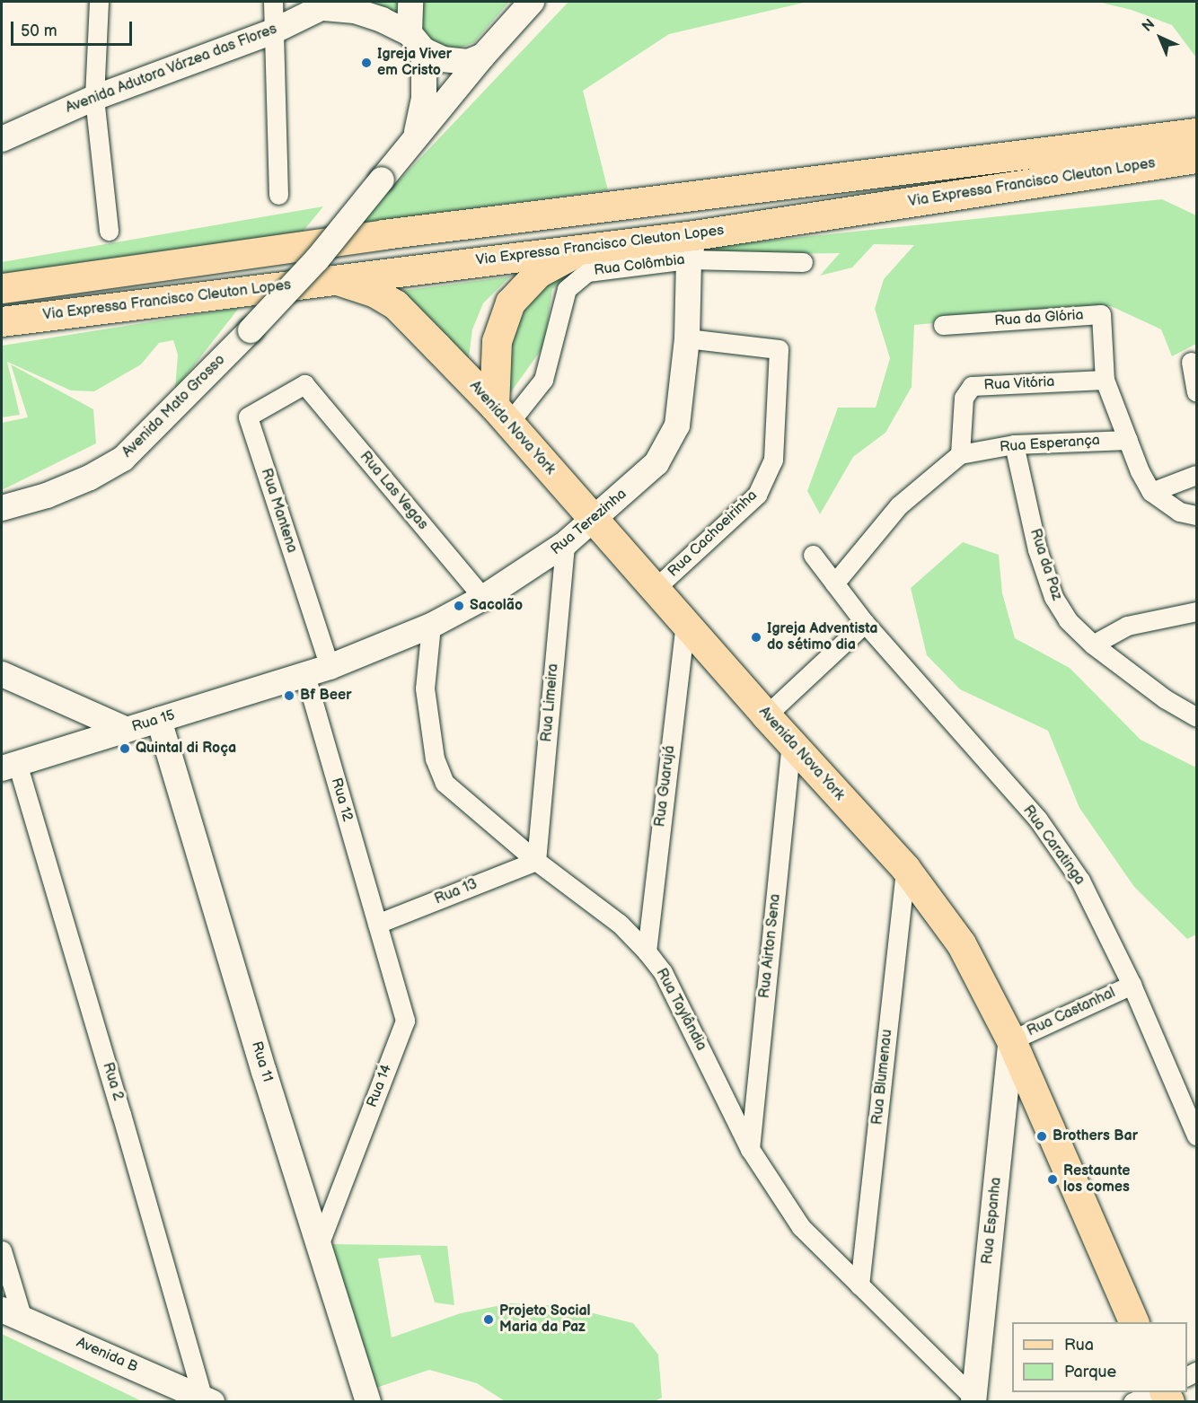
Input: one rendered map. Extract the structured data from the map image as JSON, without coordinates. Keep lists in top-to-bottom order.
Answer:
{
  "streets": {
    "main road": ["Via Expressa Francisco Cleuton Lopes", "Avenida Nova York"],
    "street": [
      "Avenida Adutora Várzea das Flores",
      "Rua Colômbia",
      "Rua da Glória",
      "Rua Vitória",
      "Avenida Mato Grosso",
      "Rua Esperança",
      "Rua Las Vegas",
      "Rua Mantena",
      "Rua Terezinha",
      "Rua Cachoeirinha",
      "Rua da Paz",
      "Rua Limeira",
      "Rua 15",
      "Rua Guarujá",
      "Rua 12",
      "Rua Caratinga",
      "Rua 13",
      "Rua Airton Sena",
      "Rua Taylândia",
      "Rua Castanhal",
      "Rua 11",
      "Rua Blumenau",
      "Rua 2",
      "Rua 14",
      "Rua Espanha",
      "Avenida B"
    ]
  },
  "crossings": [
    ["Via Expressa Francisco Cleuton Lopes", "Rua Colômbia"],
    ["Via Expressa Francisco Cleuton Lopes", "Avenida Nova York"],
    ["Via Expressa Francisco Cleuton Lopes", "Rua Terezinha"],
    ["Rua Colômbia", "Avenida Nova York"],
    ["Rua Colômbia", "Rua Terezinha"],
    ["Rua da Glória", "Rua Vitória"],
    ["Rua Vitória", "Rua Esperança"],
    ["Avenida Nova York", "Rua Terezinha"],
    ["Avenida Nova York", "Rua Cachoeirinha"],
    ["Avenida Nova York", "Rua Guarujá"],
    ["Avenida Nova York", "Rua Airton Sena"],
    ["Avenida Nova York", "Rua Castanhal"],
    ["Avenida Nova York", "Rua Blumenau"],
    ["Avenida Nova York", "Rua Espanha"],
    ["Rua Esperança", "Rua da Paz"],
    ["Rua Esperança", "Rua Caratinga"],
    ["Rua Las Vegas", "Rua Mantena"],
    ["Rua Las Vegas", "Rua Terezinha"],
    ["Rua Mantena", "Rua Terezinha"],
    ["Rua Terezinha", "Rua Cachoeirinha"],
    ["Rua Terezinha", "Rua Limeira"],
    ["Rua Terezinha", "Rua 15"],
    ["Rua Terezinha", "Rua 12"],
    ["Rua Terezinha", "Rua Taylândia"],
    ["Rua Limeira", "Rua 13"],
    ["Rua Limeira", "Rua Taylândia"],
    ["Rua 15", "Rua 12"],
    ["Rua 15", "Rua 11"],
    ["Rua 15", "Rua 2"],
    ["Rua Guarujá", "Rua Taylândia"],
    ["Rua 12", "Rua 13"],
    ["Rua 12", "Rua 14"],
    ["Rua Caratinga", "Rua Castanhal"],
    ["Rua 13", "Rua Taylândia"],
    ["Rua 13", "Rua 14"],
    ["Rua Airton Sena", "Rua Taylândia"],
    ["Rua Taylândia", "Rua Blumenau"],
    ["Rua Taylândia", "Rua Espanha"],
    ["Rua Castanhal", "Rua Espanha"],
    ["Rua 11", "Rua 14"],
    ["Rua 2", "Avenida B"]
  ],
  "places": [
    "Igreja Viver em Cristo",
    "Sacolão",
    "Igreja Adventista do sétimo dia",
    "Bf Beer",
    "Quintal di Roça",
    "Brothers Bar",
    "Restaunte los comes",
    "Projeto Social Maria da Paz"
  ],
  "legend": ["Rua", "Parque"],
  "scale_bar": "50 m",
  "north": "top left"
}
